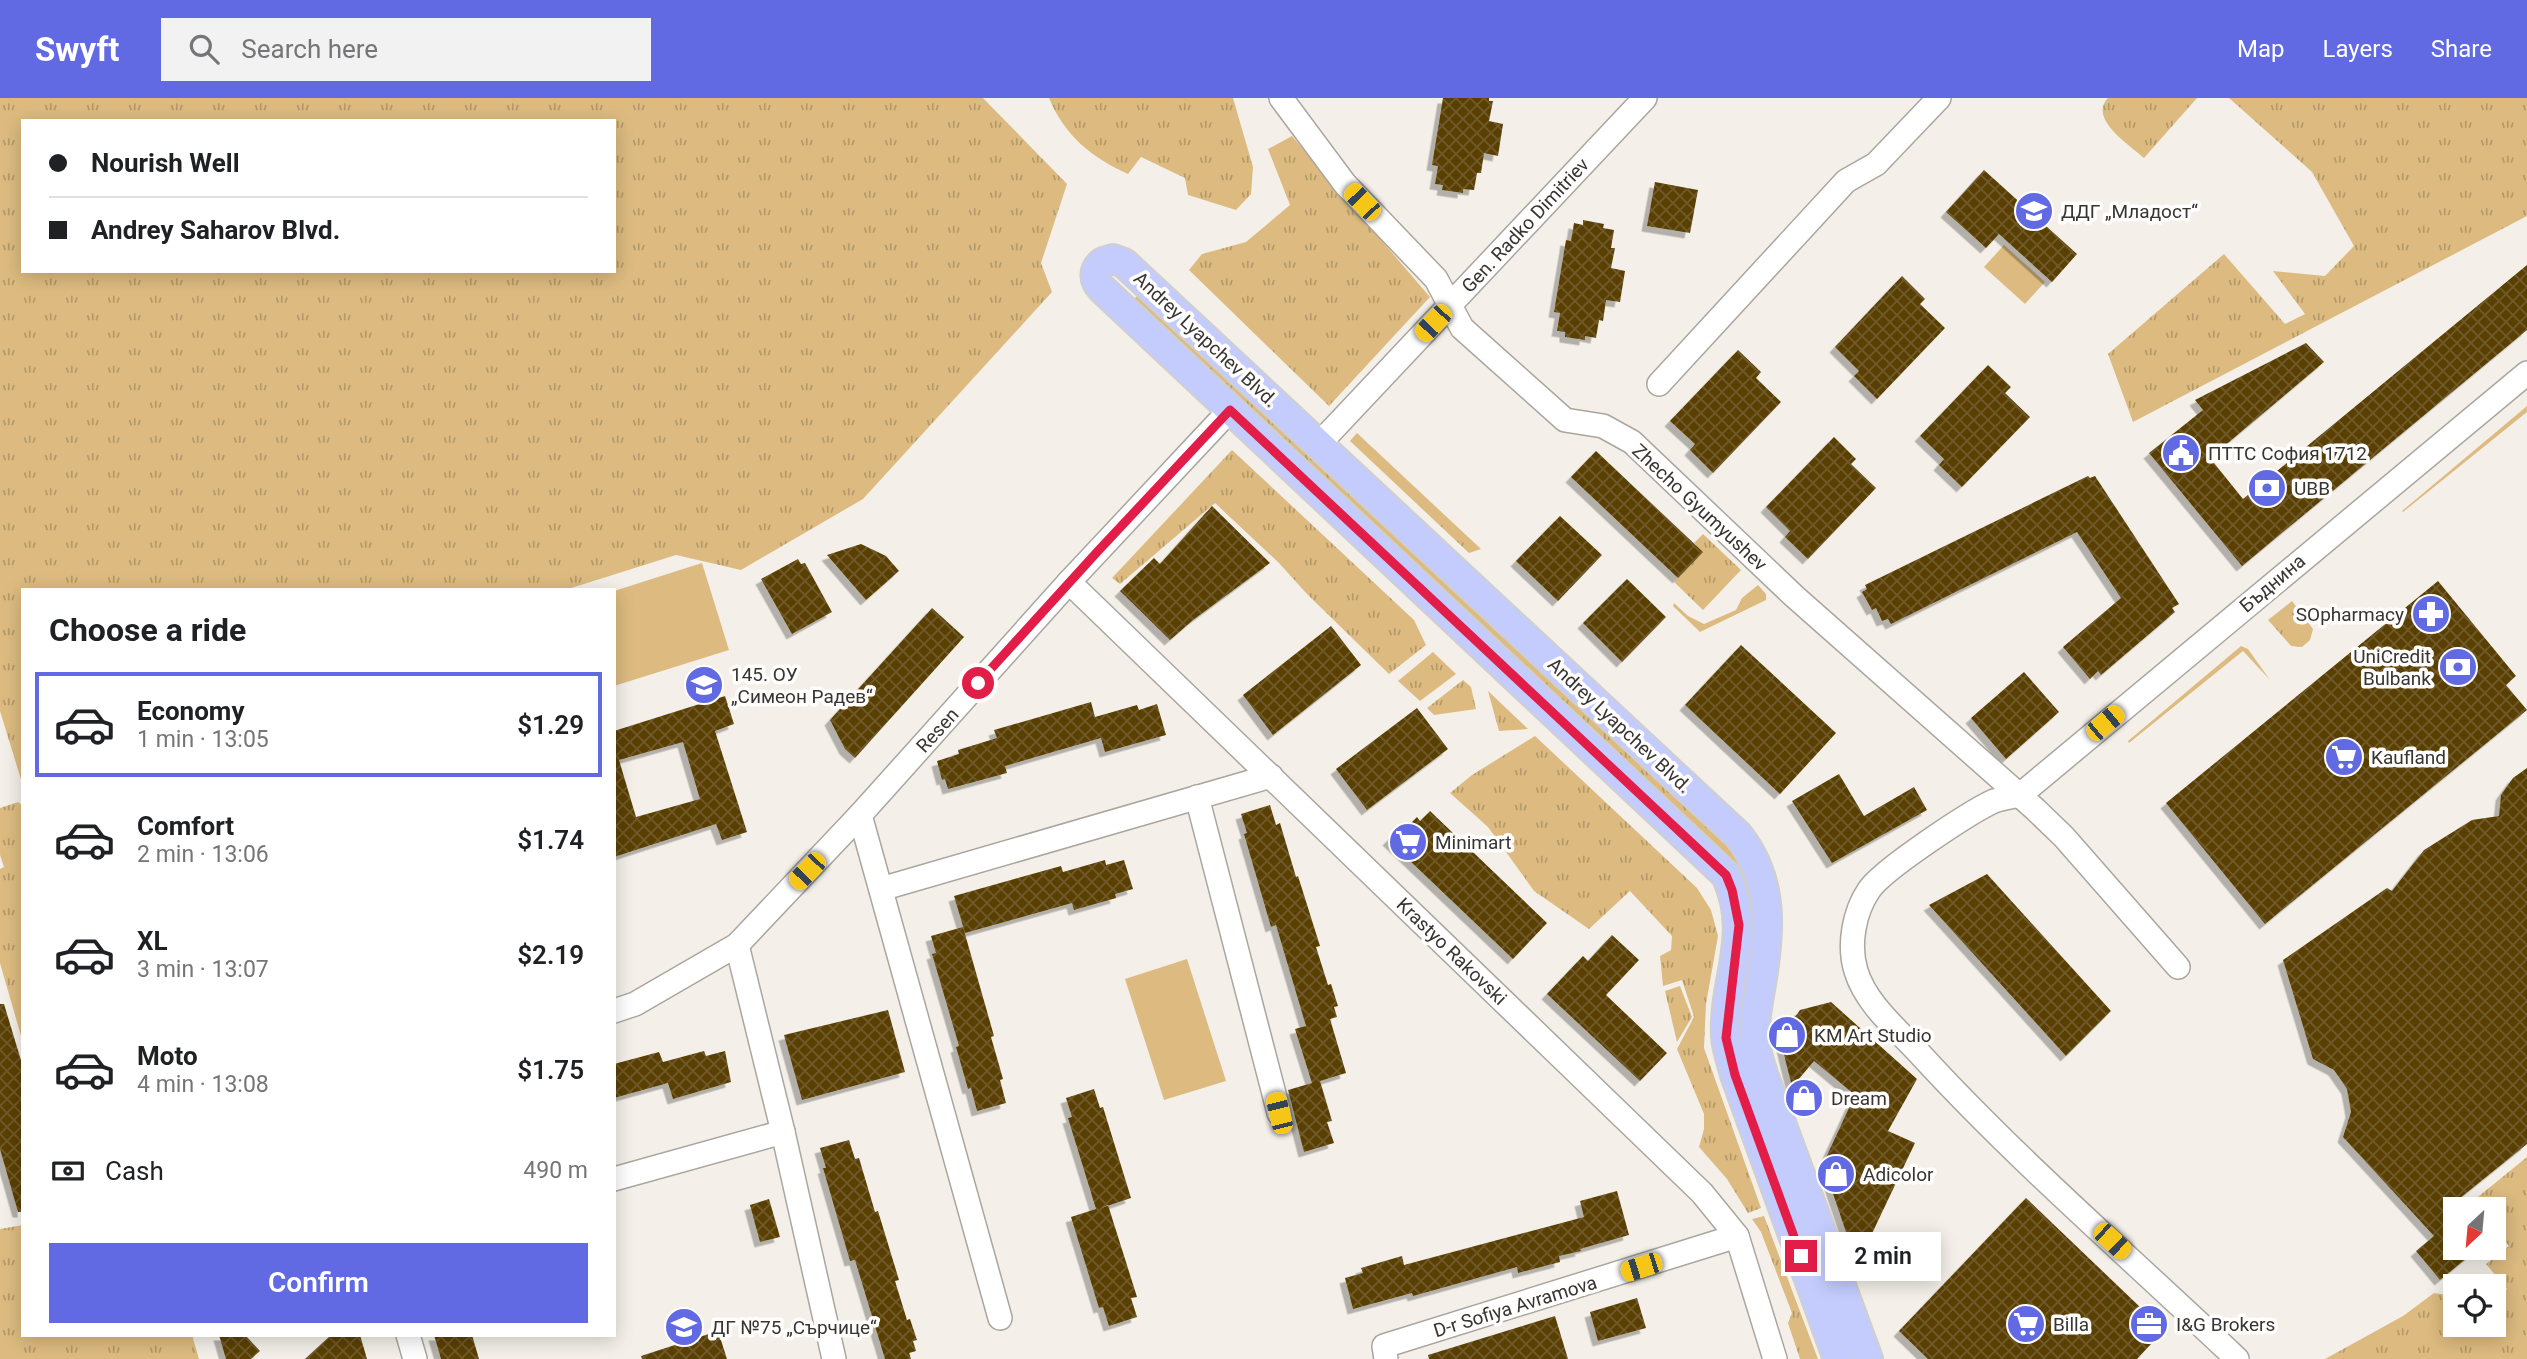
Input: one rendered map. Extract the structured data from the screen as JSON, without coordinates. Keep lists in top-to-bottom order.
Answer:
{
  "streets": {
    "main road": ["Andrey Lyapchev Blvd."],
    "street": [
      "Gen. Radko Dimitriev",
      "Zhecho Gyumyushev",
      "Бъднина",
      "Resen",
      "Krastyo Rakovski",
      "D-r Sofiya Avramova"
    ]
  },
  "crossings": [
    ["Gen. Radko Dimitriev", "Andrey Lyapchev Blvd."],
    ["Gen. Radko Dimitriev", "Zhecho Gyumyushev"],
    ["Andrey Lyapchev Blvd.", "Resen"],
    ["Zhecho Gyumyushev", "Бъднина"],
    ["Resen", "Krastyo Rakovski"],
    ["Krastyo Rakovski", "D-r Sofiya Avramova"]
  ],
  "places": {
    "school or university": ["ДДГ „Младост“", "145. ОУ „Симеон Радев“", "ДГ №75 „Сърчице“"],
    "public building": ["ПТТС София 1712"],
    "bank": ["UBB", "UniCredit Bulbank"],
    "pharmacy": ["SOpharmacy"],
    "supermarket": ["Kaufland", "Minimart", "Billa"],
    "shop": ["KM Art Studio", "Dream", "Adicolor"],
    "office": ["I&G Brokers"]
  },
  "north": "bottom left",
  "page": {
    "header": "Swyft",
    "search": "Search here",
    "nav": ["Map", "Layers", "Share"],
    "banner": ["Nourish Well", "Andrey Saharov Blvd."],
    "heading": "Choose a ride",
    "list": [
      {
        "name": "Economy",
        "note": "1 min · 13:05",
        "value": "$1.29"
      },
      {
        "name": "Comfort",
        "note": "2 min · 13:06",
        "value": "$1.74"
      },
      {
        "name": "XL",
        "note": "3 min · 13:07",
        "value": "$2.19"
      },
      {
        "name": "Moto",
        "note": "4 min · 13:08",
        "value": "$1.75"
      }
    ],
    "pay": ["Cash", "490 m"],
    "buttons": "Confirm",
    "bubble": "2 min"
  }
}
